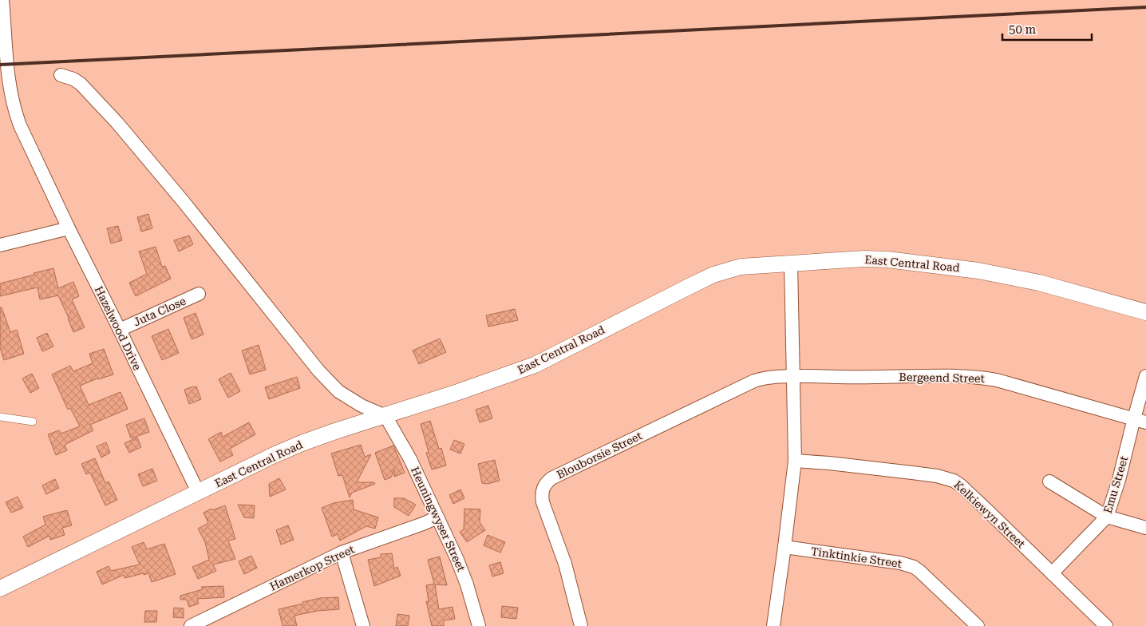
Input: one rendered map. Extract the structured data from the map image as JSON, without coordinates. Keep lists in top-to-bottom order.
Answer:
{
  "streets": {
    "street": [
      "East Central Road",
      "Juta Close",
      "Hazelwood Drive",
      "Bergeend Street",
      "Blouborsie Street",
      "Emu Street",
      "Kelkiewyn Street",
      "Heuningwyser Street",
      "Tinktinkie Street",
      "Hamerkop Street"
    ]
  },
  "crossings": [
    ["East Central Road", "Hazelwood Drive"],
    ["East Central Road", "Heuningwyser Street"],
    ["Juta Close", "Hazelwood Drive"],
    ["Bergeend Street", "Blouborsie Street"],
    ["Bergeend Street", "Emu Street"],
    ["Emu Street", "Kelkiewyn Street"],
    ["Heuningwyser Street", "Hamerkop Street"]
  ],
  "scale_bar": "50 m"
}
